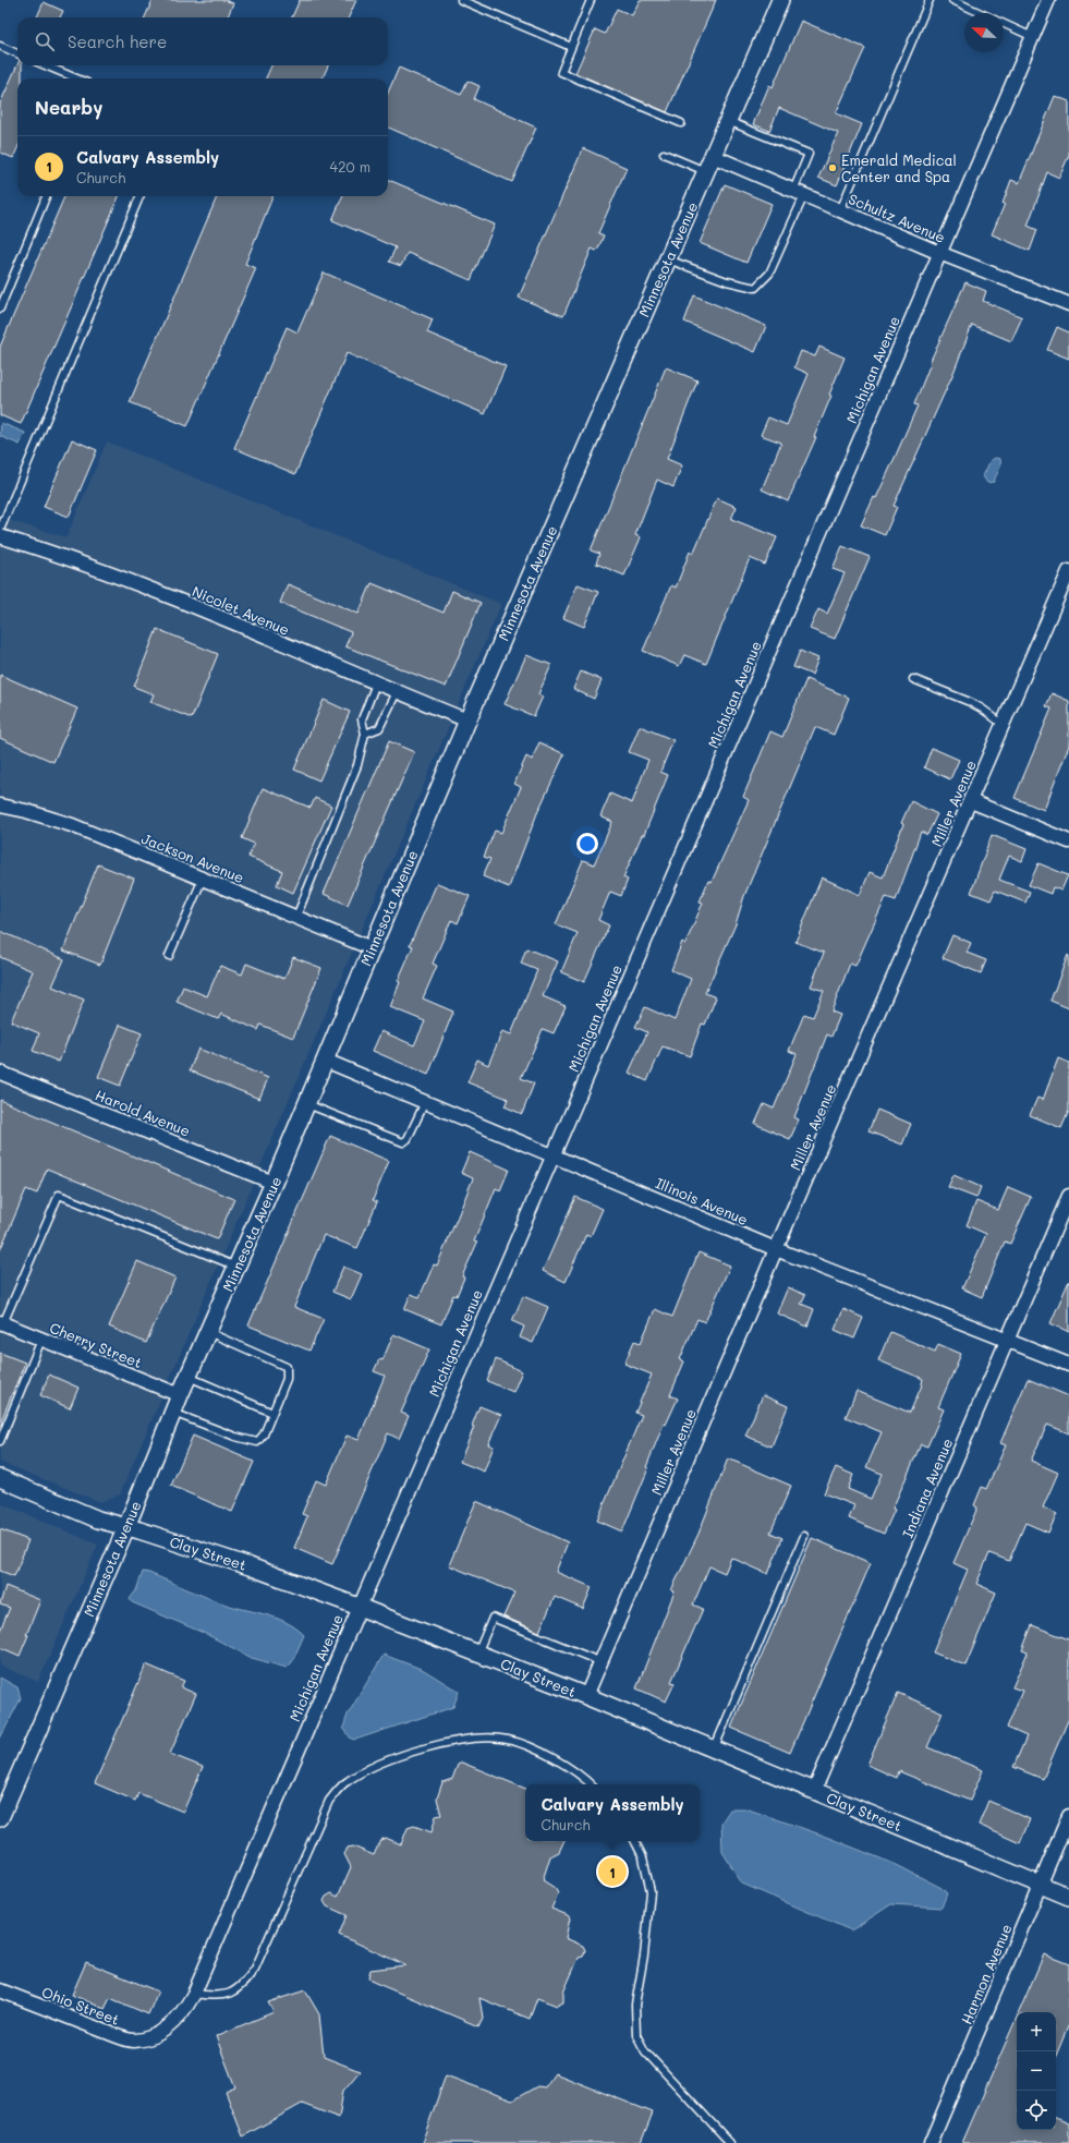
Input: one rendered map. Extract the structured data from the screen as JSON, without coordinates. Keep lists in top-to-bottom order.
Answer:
{
  "streets": {
    "street": [
      "Schultz Avenue",
      "Minnesota Avenue",
      "Michigan Avenue",
      "Nicolet Avenue",
      "Miller Avenue",
      "Jackson Avenue",
      "Harold Avenue",
      "Illinois Avenue",
      "Cherry Street",
      "Indiana Avenue",
      "Clay Street",
      "Harmon Avenue",
      "Ohio Street"
    ]
  },
  "crossings": [
    ["Schultz Avenue", "Minnesota Avenue"],
    ["Schultz Avenue", "Michigan Avenue"],
    ["Minnesota Avenue", "Nicolet Avenue"],
    ["Minnesota Avenue", "Jackson Avenue"],
    ["Minnesota Avenue", "Harold Avenue"],
    ["Minnesota Avenue", "Illinois Avenue"],
    ["Minnesota Avenue", "Cherry Street"],
    ["Minnesota Avenue", "Clay Street"],
    ["Michigan Avenue", "Illinois Avenue"],
    ["Michigan Avenue", "Clay Street"],
    ["Michigan Avenue", "Ohio Street"],
    ["Miller Avenue", "Illinois Avenue"],
    ["Miller Avenue", "Clay Street"],
    ["Illinois Avenue", "Indiana Avenue"],
    ["Indiana Avenue", "Clay Street"],
    ["Clay Street", "Harmon Avenue"]
  ],
  "places": ["Emerald Medical Center and Spa"],
  "north": "top left",
  "page": {
    "search": "Search here",
    "heading": "Nearby",
    "list": [
      {
        "mark": "1",
        "name": "Calvary Assembly",
        "note": "Church",
        "value": "420 m"
      }
    ],
    "popup": ["Calvary Assembly", "Church"],
    "pins": "1",
    "map_buttons": ["+", "−"]
  }
}
